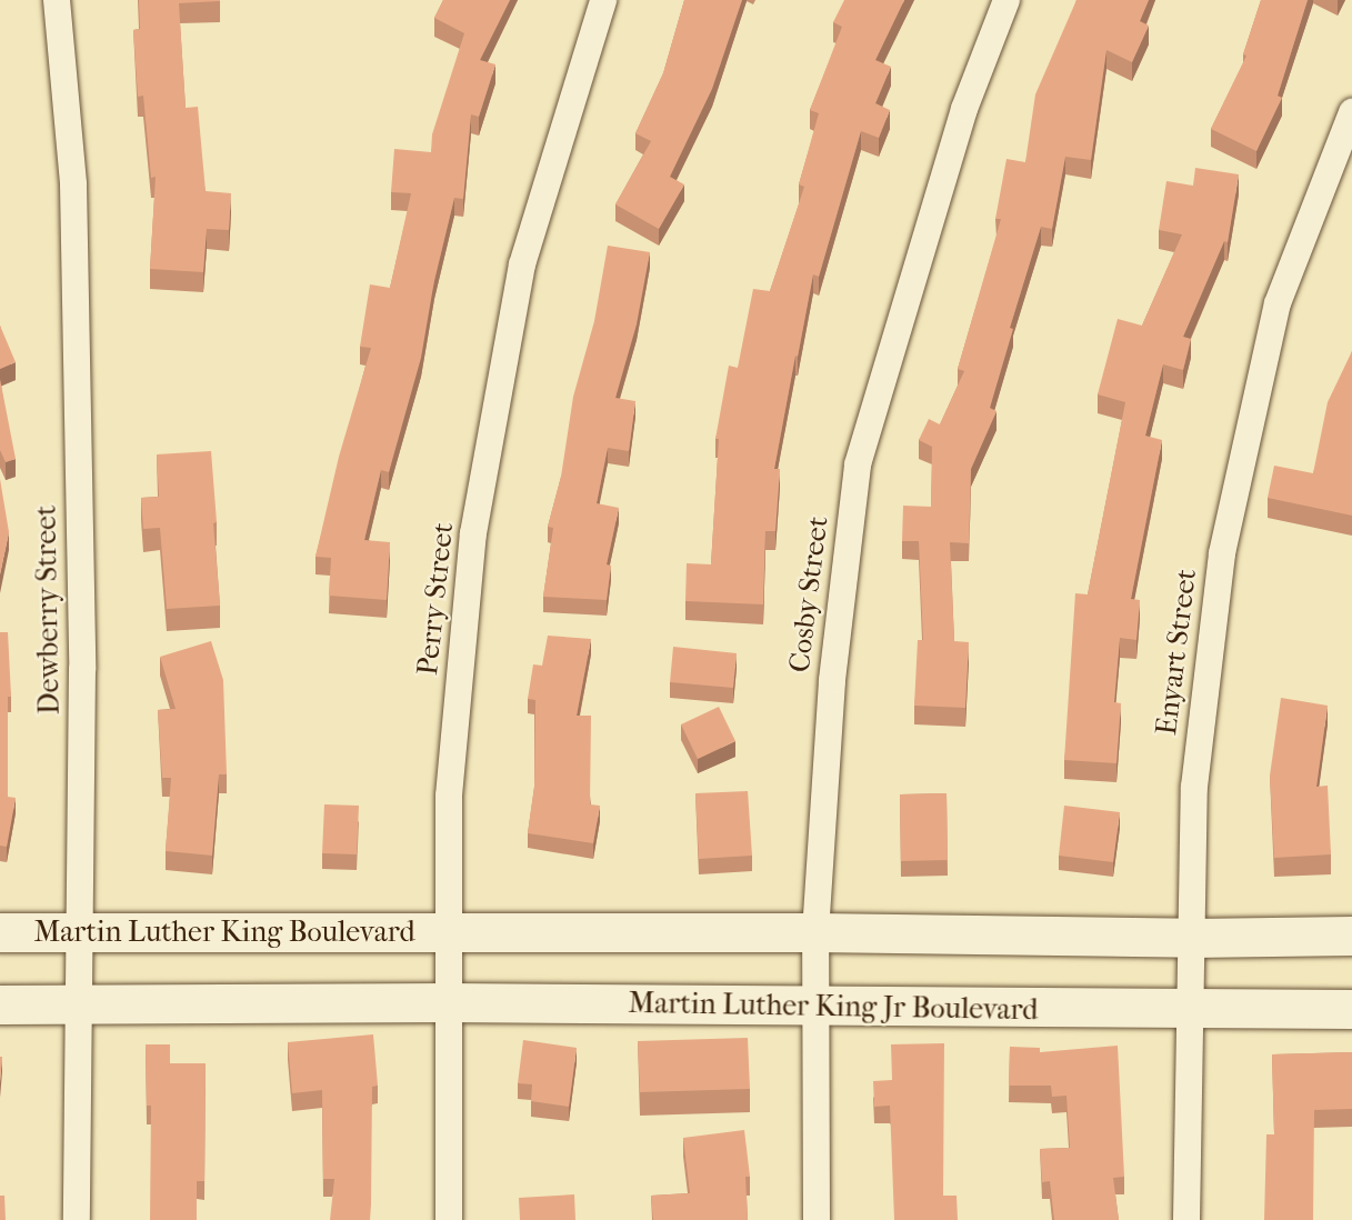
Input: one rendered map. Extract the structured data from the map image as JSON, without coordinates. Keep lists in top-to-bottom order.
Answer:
{
  "streets": {
    "main road": ["Martin Luther King Boulevard", "Martin Luther King Jr Boulevard"],
    "street": [
      "Cosby Street",
      "Perry Street",
      "Dewberry Street",
      "Enyart Street"
    ]
  },
  "crossings": [
    ["Cosby Street", "Martin Luther King Jr Boulevard"],
    ["Perry Street", "Martin Luther King Boulevard"],
    ["Perry Street", "Martin Luther King Jr Boulevard"],
    ["Dewberry Street", "Martin Luther King Boulevard"],
    ["Dewberry Street", "Martin Luther King Jr Boulevard"],
    ["Enyart Street", "Martin Luther King Jr Boulevard"]
  ]
}
